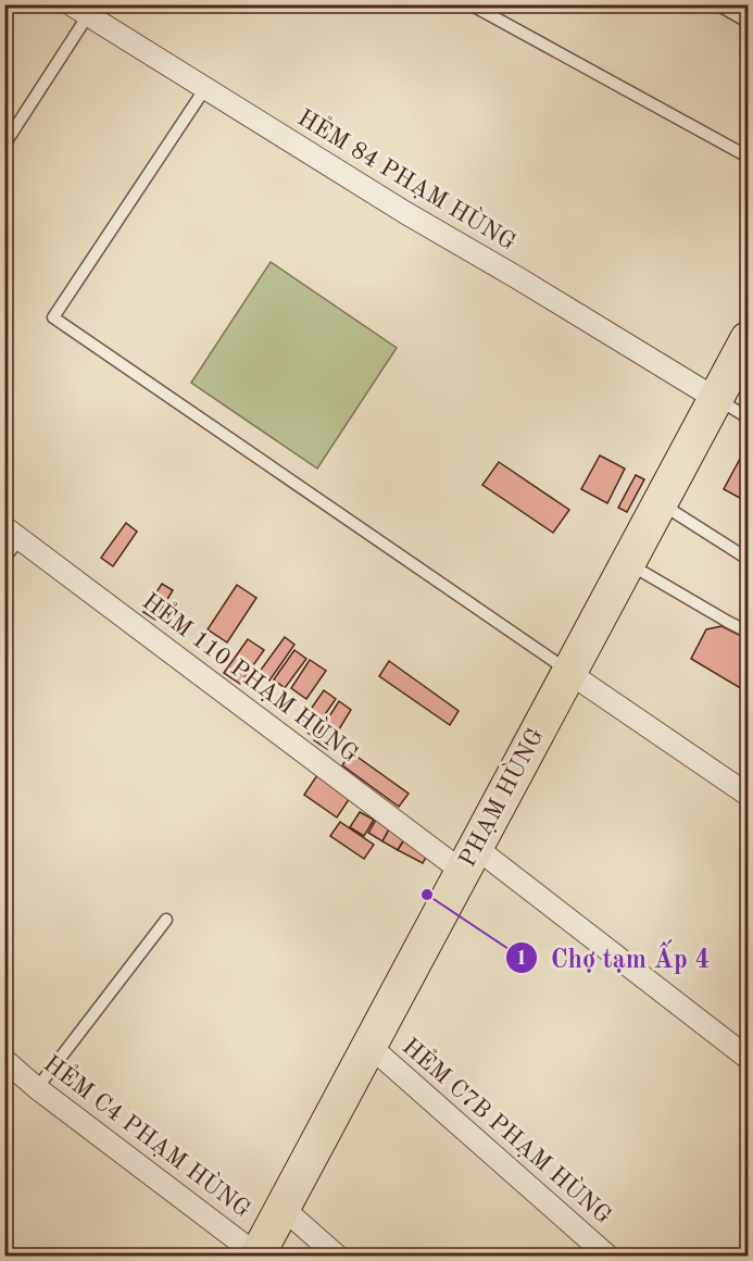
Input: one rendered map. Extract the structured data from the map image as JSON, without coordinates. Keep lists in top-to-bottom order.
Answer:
{
  "streets": {
    "main road": ["PHẠM HÙNG"],
    "street": [
      "HẺM 84 PHẠM HÙNG",
      "HẺM 110 PHẠM HÙNG",
      "HẺM C7B PHẠM HÙNG",
      "HẺM C4 PHẠM HÙNG"
    ]
  },
  "crossings": [
    ["HẺM 84 PHẠM HÙNG", "PHẠM HÙNG"],
    ["HẺM 110 PHẠM HÙNG", "PHẠM HÙNG"],
    ["PHẠM HÙNG", "HẺM C7B PHẠM HÙNG"],
    ["PHẠM HÙNG", "HẺM C4 PHẠM HÙNG"]
  ],
  "places": ["Chợ tạm Ấp 4"]
}
